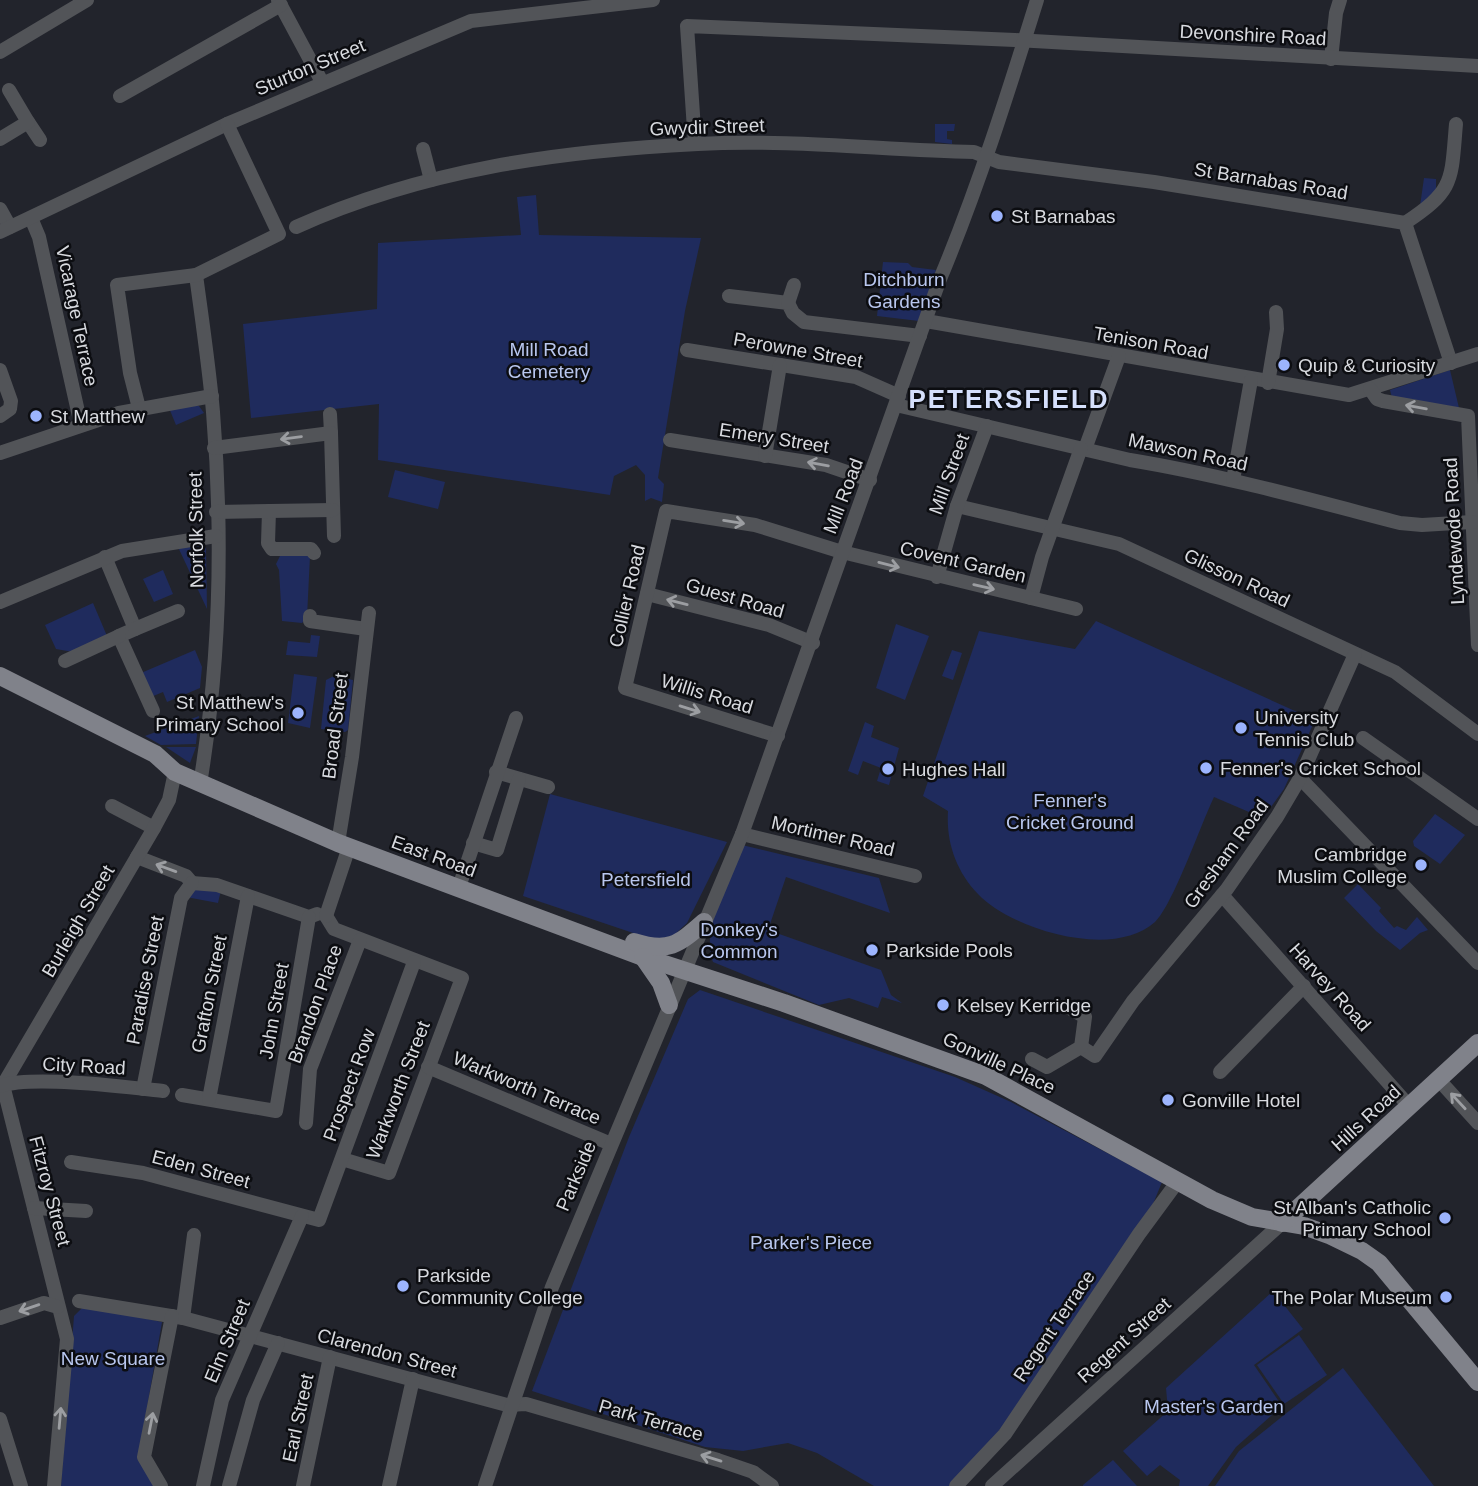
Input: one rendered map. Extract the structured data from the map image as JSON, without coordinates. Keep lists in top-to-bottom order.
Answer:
{
  "streets": {
    "main road": ["East Road", "Gonville Place", "Hills Road"],
    "street": [
      "Devonshire Road",
      "Sturton Street",
      "Gwydir Street",
      "St Barnabas Road",
      "Vicarage Terrace",
      "Tenison Road",
      "Perowne Street",
      "Emery Street",
      "Mawson Road",
      "Mill Street",
      "Mill Road",
      "Norfolk Street",
      "Lyndewode Road",
      "Covent Garden",
      "Glisson Road",
      "Collier Road",
      "Guest Road",
      "Willis Road",
      "Broad Street",
      "Mortimer Road",
      "Gresham Road",
      "Burleigh Street",
      "Paradise Street",
      "Harvey Road",
      "Grafton Street",
      "Brandon Place",
      "John Street",
      "City Road",
      "Prospect Row",
      "Warkworth Terrace",
      "Warkworth Street",
      "Eden Street",
      "Parkside",
      "Fitzroy Street",
      "Regent Terrace",
      "Regent Street",
      "Elm Street",
      "Clarendon Street",
      "Earl Street",
      "Park Terrace"
    ]
  },
  "crossings": [
    ["Devonshire Road", "Gwydir Street"],
    ["Devonshire Road", "Mill Road"],
    ["Sturton Street", "Vicarage Terrace"],
    ["Gwydir Street", "St Barnabas Road"],
    ["Gwydir Street", "Mill Road"],
    ["St Barnabas Road", "Mill Road"],
    ["Tenison Road", "Mill Road"],
    ["Tenison Road", "Lyndewode Road"],
    ["Perowne Street", "Mawson Road"],
    ["Perowne Street", "Mill Road"],
    ["Emery Street", "Mill Road"],
    ["Mawson Road", "Mill Street"],
    ["Mawson Road", "Mill Road"],
    ["Mawson Road", "Lyndewode Road"],
    ["Mill Street", "Covent Garden"],
    ["Mill Street", "Glisson Road"],
    ["Mill Road", "Covent Garden"],
    ["Mill Road", "Guest Road"],
    ["Mill Road", "Willis Road"],
    ["Mill Road", "Mortimer Road"],
    ["Mill Road", "East Road"],
    ["Mill Road", "Gonville Place"],
    ["Mill Road", "Parkside"],
    ["Norfolk Street", "East Road"],
    ["Covent Garden", "Collier Road"],
    ["Glisson Road", "Gresham Road"],
    ["Collier Road", "Guest Road"],
    ["Collier Road", "Willis Road"],
    ["Broad Street", "East Road"],
    ["Gresham Road", "Harvey Road"],
    ["East Road", "Burleigh Street"],
    ["East Road", "Gonville Place"],
    ["East Road", "Parkside"],
    ["Burleigh Street", "City Road"],
    ["Burleigh Street", "Fitzroy Street"],
    ["Paradise Street", "City Road"],
    ["Harvey Road", "Hills Road"],
    ["Grafton Street", "John Street"],
    ["Gonville Place", "Hills Road"],
    ["Gonville Place", "Parkside"],
    ["Gonville Place", "Regent Terrace"],
    ["Gonville Place", "Regent Street"],
    ["City Road", "Fitzroy Street"],
    ["Prospect Row", "Warkworth Street"],
    ["Prospect Row", "Eden Street"],
    ["Warkworth Terrace", "Warkworth Street"],
    ["Warkworth Terrace", "Parkside"],
    ["Hills Road", "Regent Street"],
    ["Eden Street", "Elm Street"],
    ["Parkside", "Clarendon Street"],
    ["Parkside", "Park Terrace"],
    ["Elm Street", "Clarendon Street"],
    ["Clarendon Street", "Earl Street"],
    ["Clarendon Street", "Park Terrace"]
  ],
  "one_way": [
    "Emery Street",
    "Covent Garden",
    "Guest Road",
    "Willis Road",
    "Park Terrace"
  ],
  "districts": ["PETERSFIELD"],
  "parks": [
    "Ditchburn Gardens",
    "Mill Road Cemetery",
    "Fenner's Cricket Ground",
    "Petersfield",
    "Donkey's Common",
    "Parker's Piece",
    "New Square",
    "Master's Garden"
  ],
  "places": [
    "St Barnabas",
    "Quip & Curiosity",
    "St Matthew",
    "St Matthew's Primary School",
    "University Tennis Club",
    "Fenner's Cricket School",
    "Hughes Hall",
    "Cambridge Muslim College",
    "Parkside Pools",
    "Kelsey Kerridge",
    "Gonville Hotel",
    "St Alban's Catholic Primary School",
    "Parkside Community College",
    "The Polar Museum"
  ]
}
